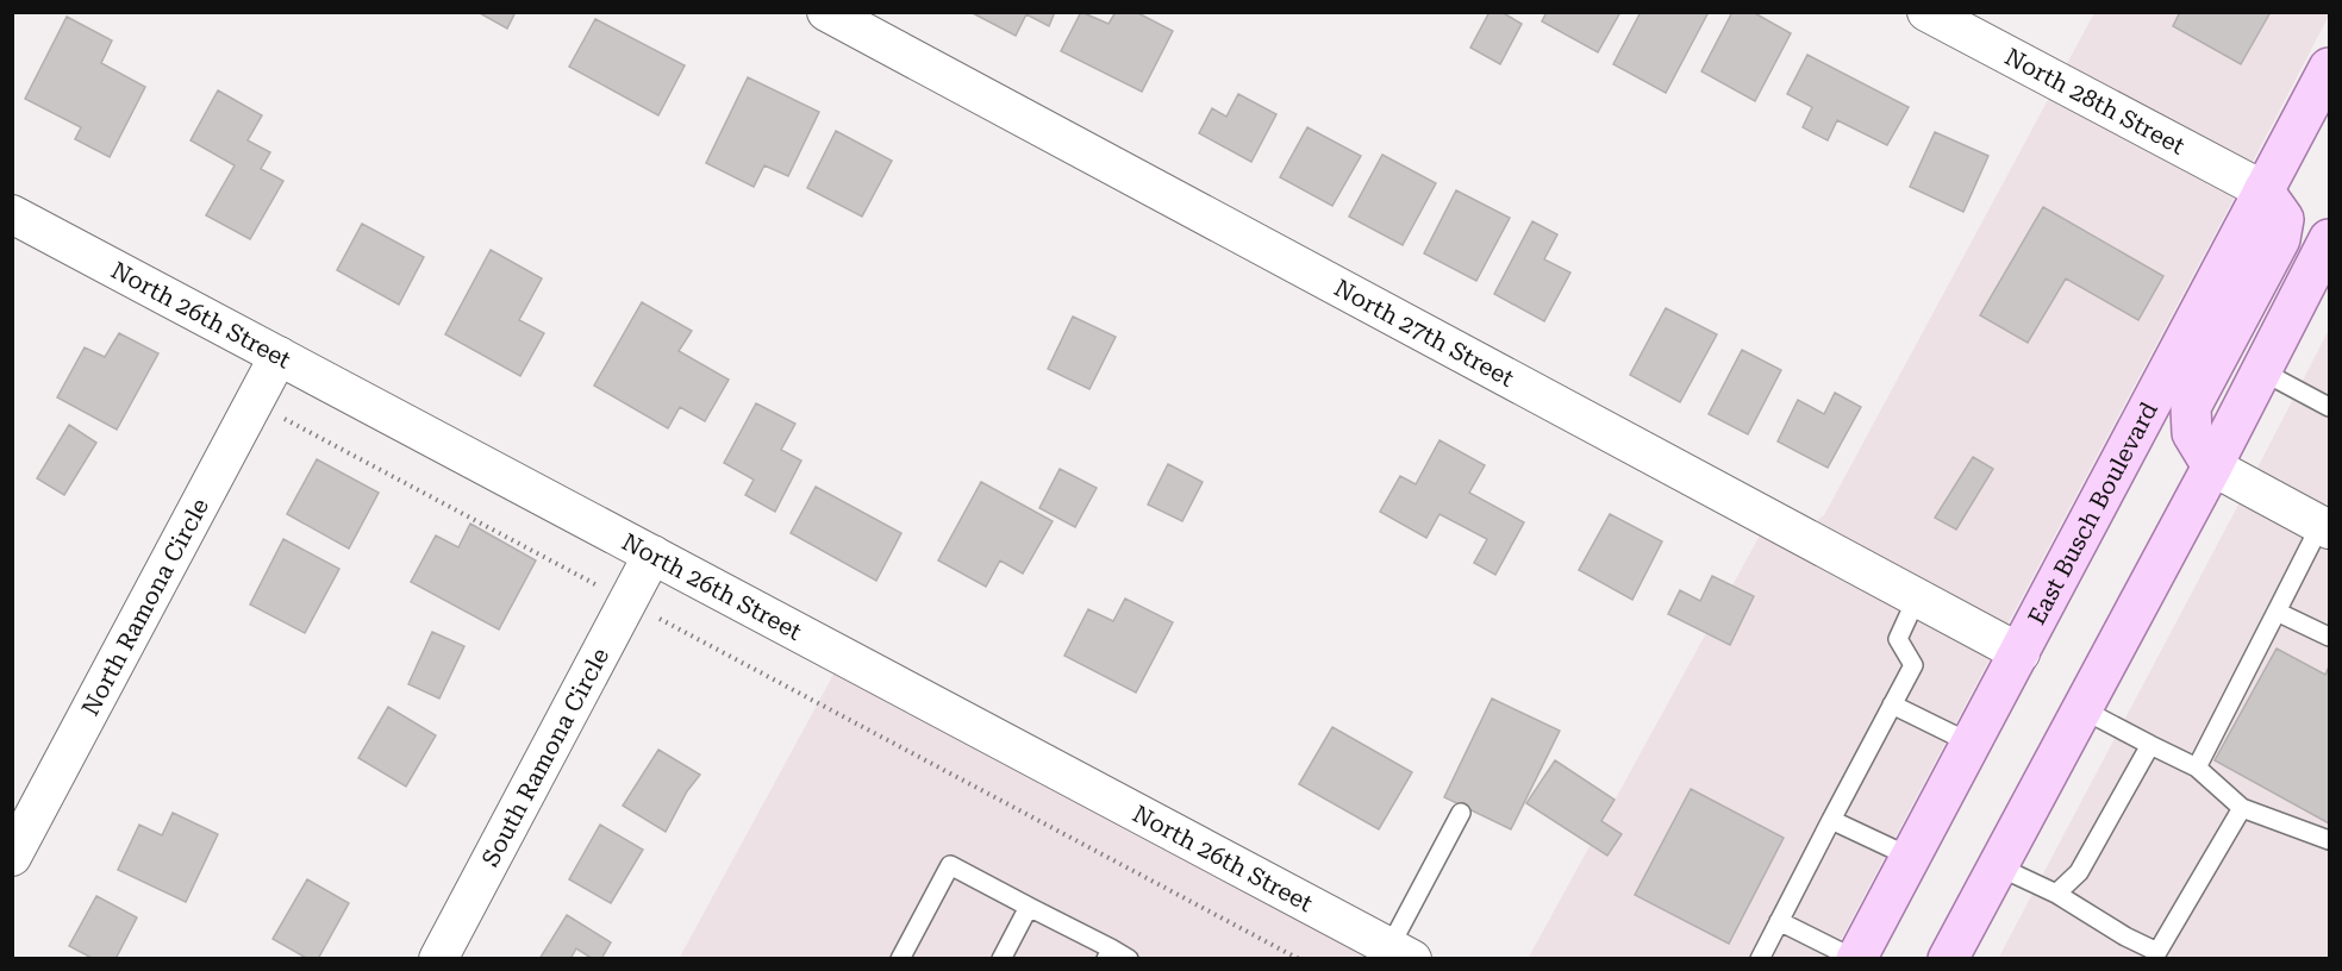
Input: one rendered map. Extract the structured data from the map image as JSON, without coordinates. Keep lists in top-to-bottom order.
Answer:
{
  "streets": {
    "main road": ["East Busch Boulevard"],
    "street": [
      "North 28th Street",
      "North 26th Street",
      "North 27th Street",
      "North Ramona Circle",
      "South Ramona Circle"
    ]
  },
  "crossings": [
    ["North 28th Street", "East Busch Boulevard"],
    ["North 26th Street", "North Ramona Circle"],
    ["North 26th Street", "South Ramona Circle"],
    ["North 27th Street", "East Busch Boulevard"]
  ]
}
